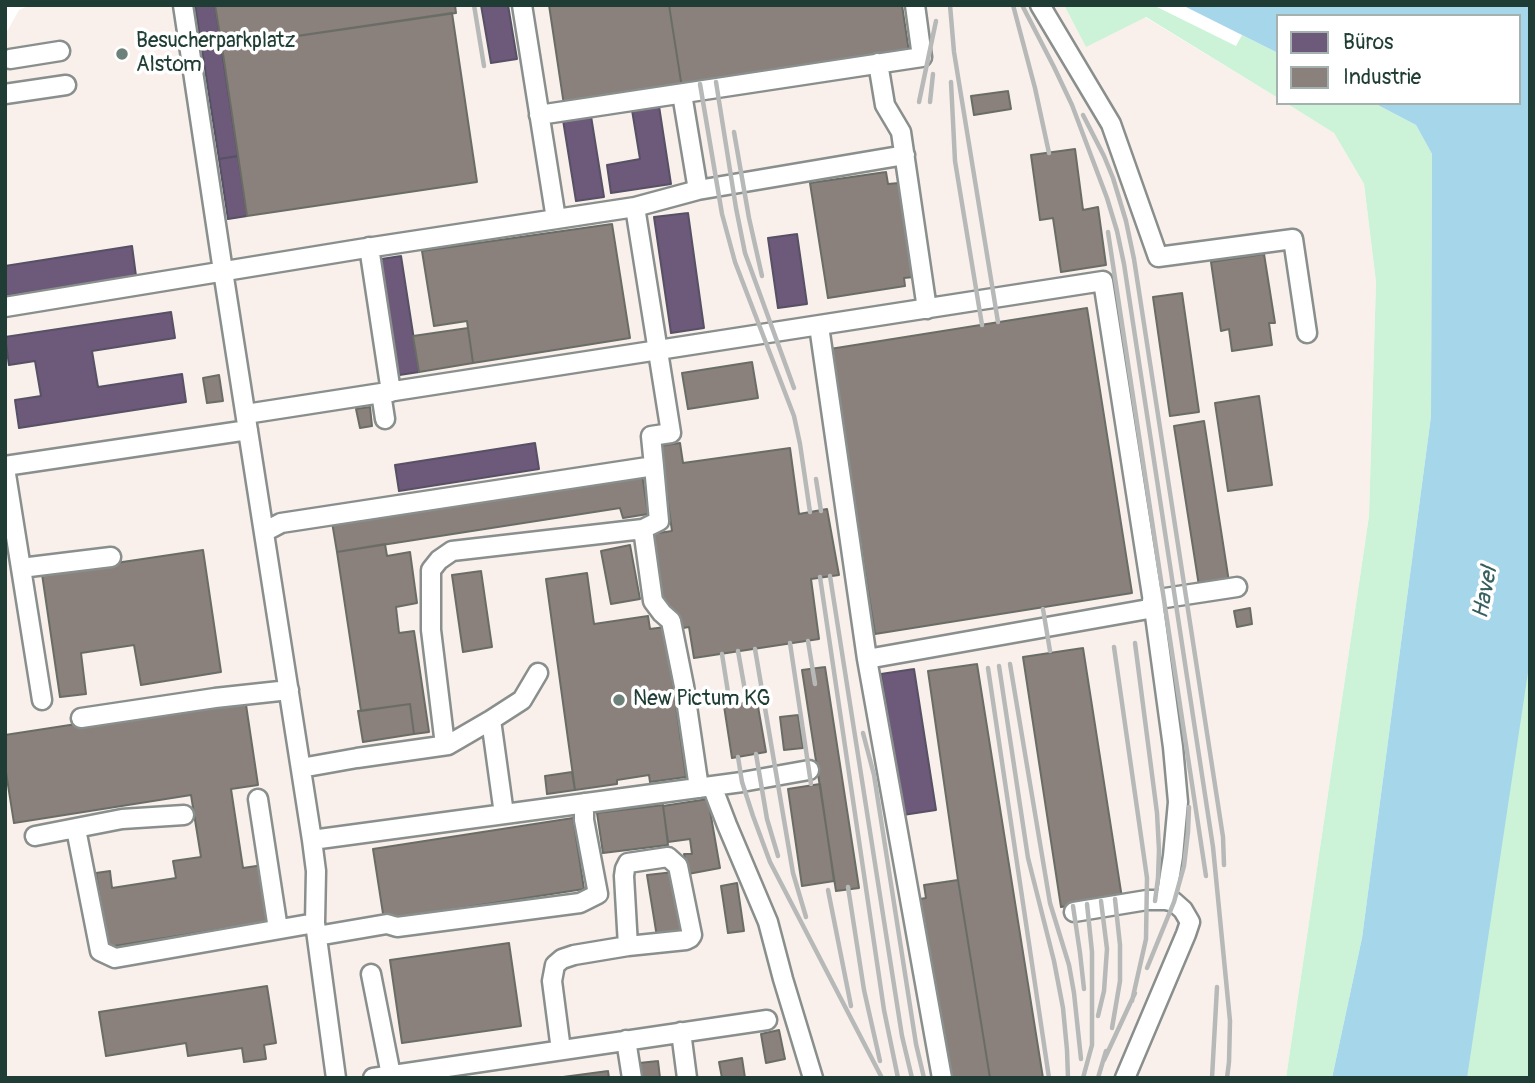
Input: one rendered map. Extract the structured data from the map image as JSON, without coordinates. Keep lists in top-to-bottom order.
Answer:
{
  "water": ["Havel"],
  "places": ["Besucherparkplatz Alstom", "New Pictum KG"],
  "legend": ["Büros", "Industrie"]
}
